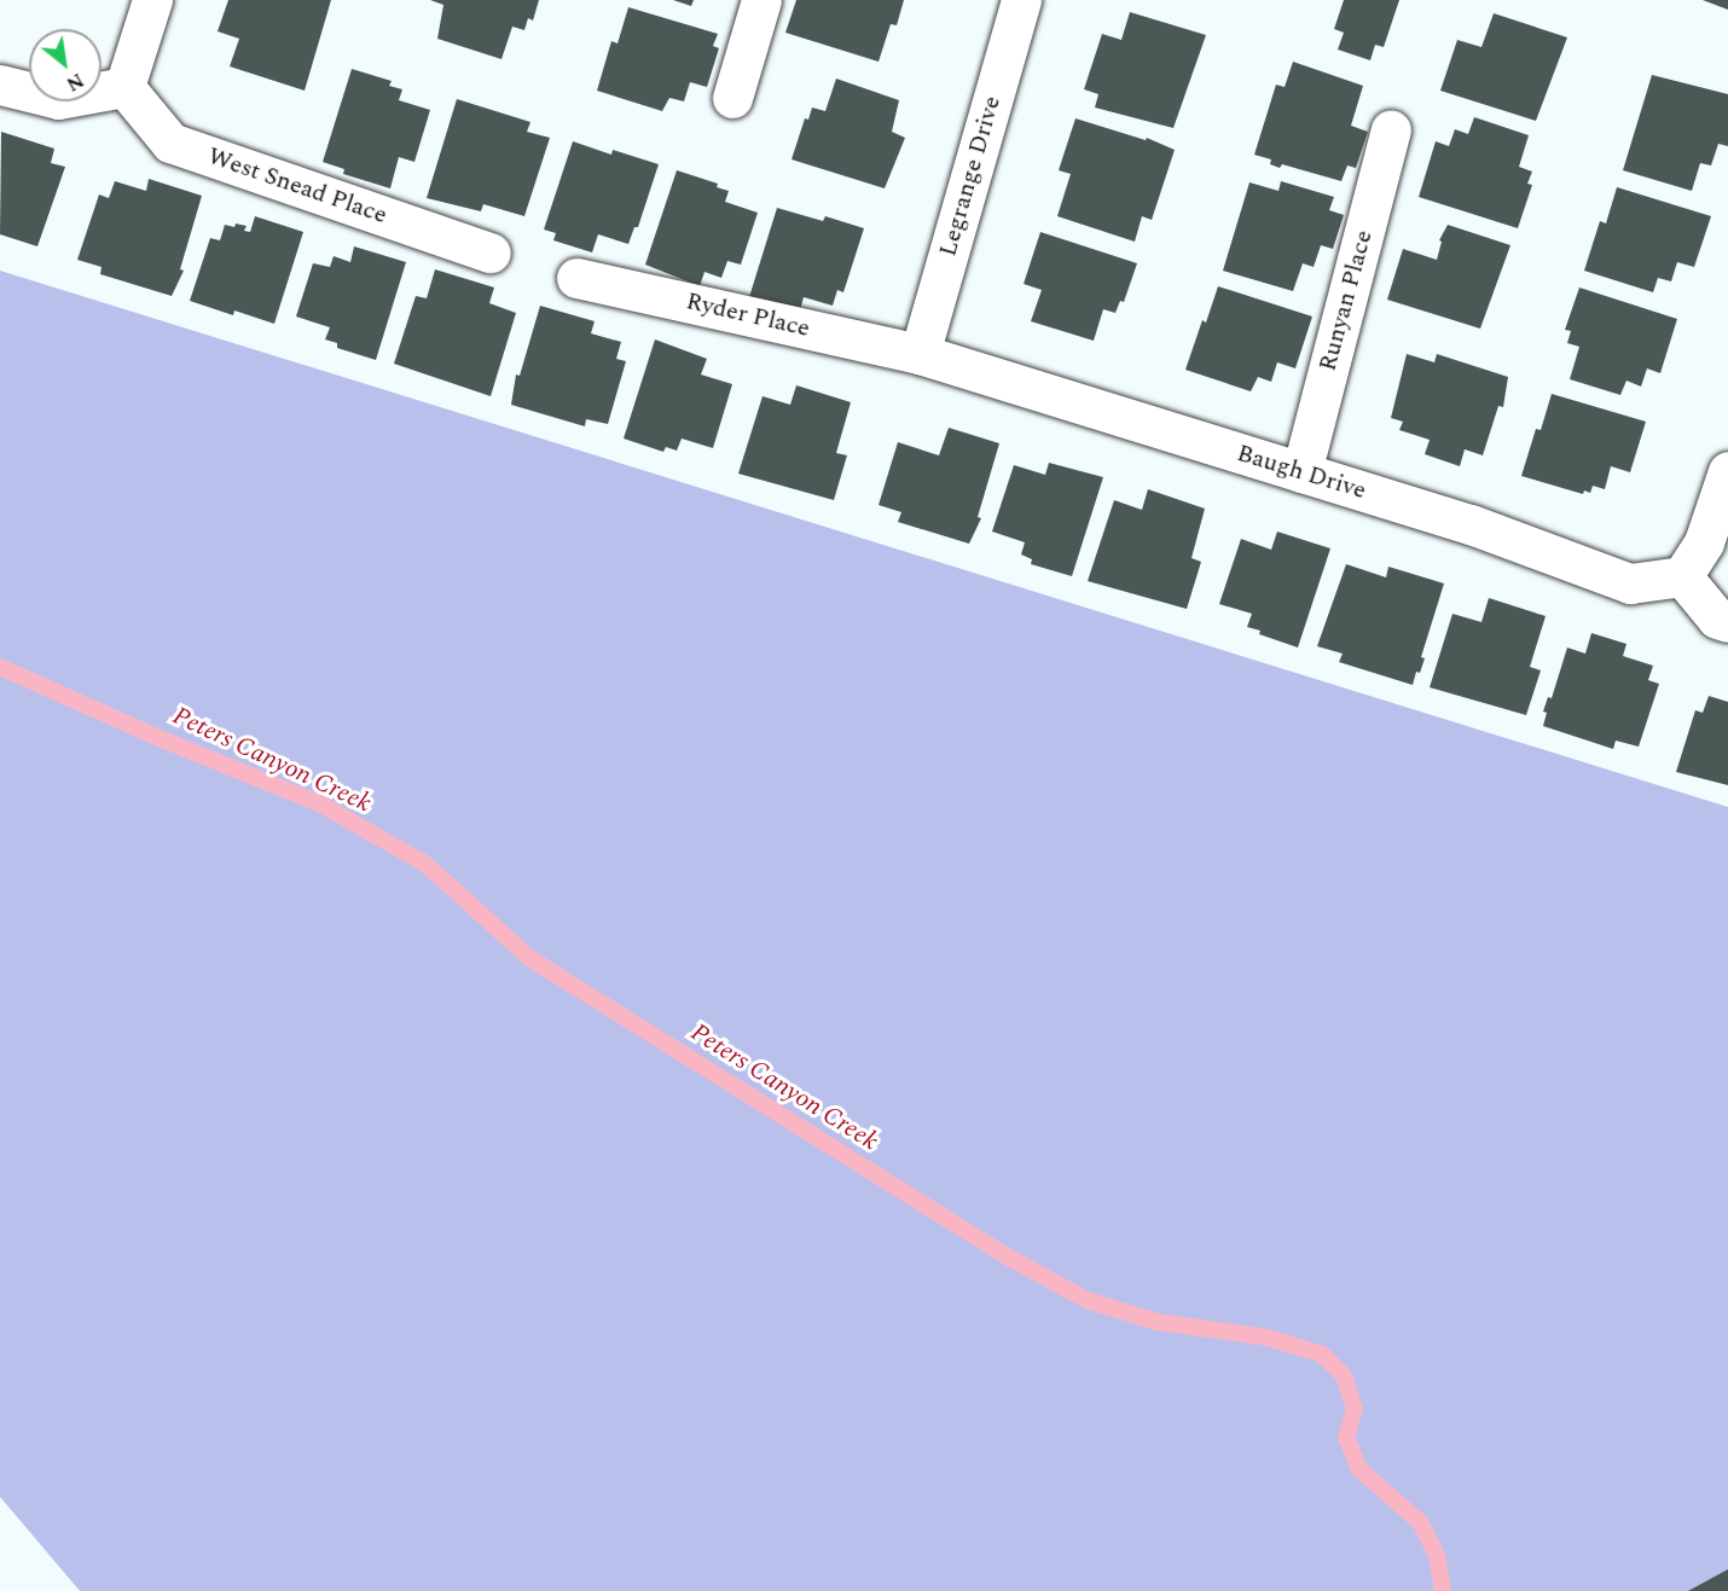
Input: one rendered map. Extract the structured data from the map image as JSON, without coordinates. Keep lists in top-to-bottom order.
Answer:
{
  "streets": {
    "street": [
      "Legrange Drive",
      "West Snead Place",
      "Runyan Place",
      "Ryder Place",
      "Baugh Drive"
    ]
  },
  "crossings": [
    ["Legrange Drive", "Ryder Place"],
    ["Legrange Drive", "Baugh Drive"],
    ["Runyan Place", "Baugh Drive"],
    ["Ryder Place", "Baugh Drive"]
  ],
  "water": ["Peters Canyon Creek"],
  "north": "bottom right"
}
